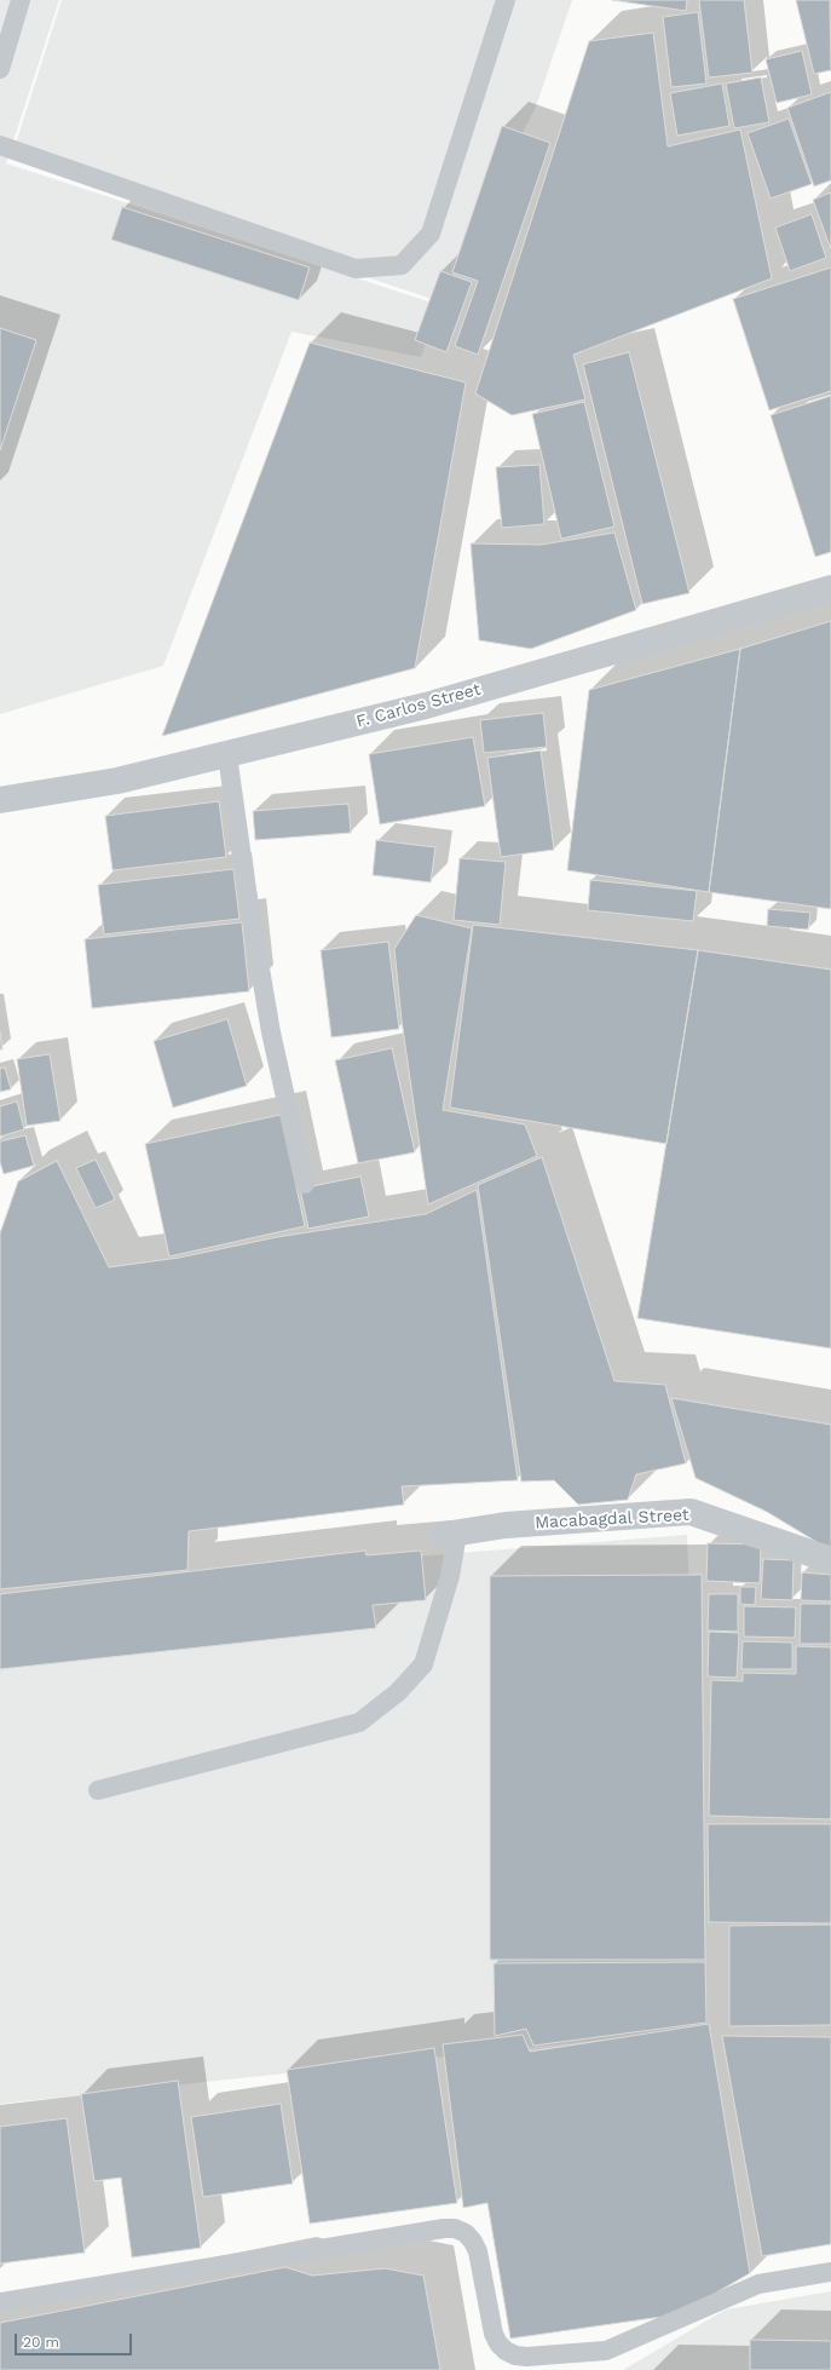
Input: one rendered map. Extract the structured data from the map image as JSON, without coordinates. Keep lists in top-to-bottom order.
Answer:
{
  "streets": {
    "street": ["F. Carlos Street", "Macabagdal Street"]
  },
  "scale_bar": "20 m"
}
